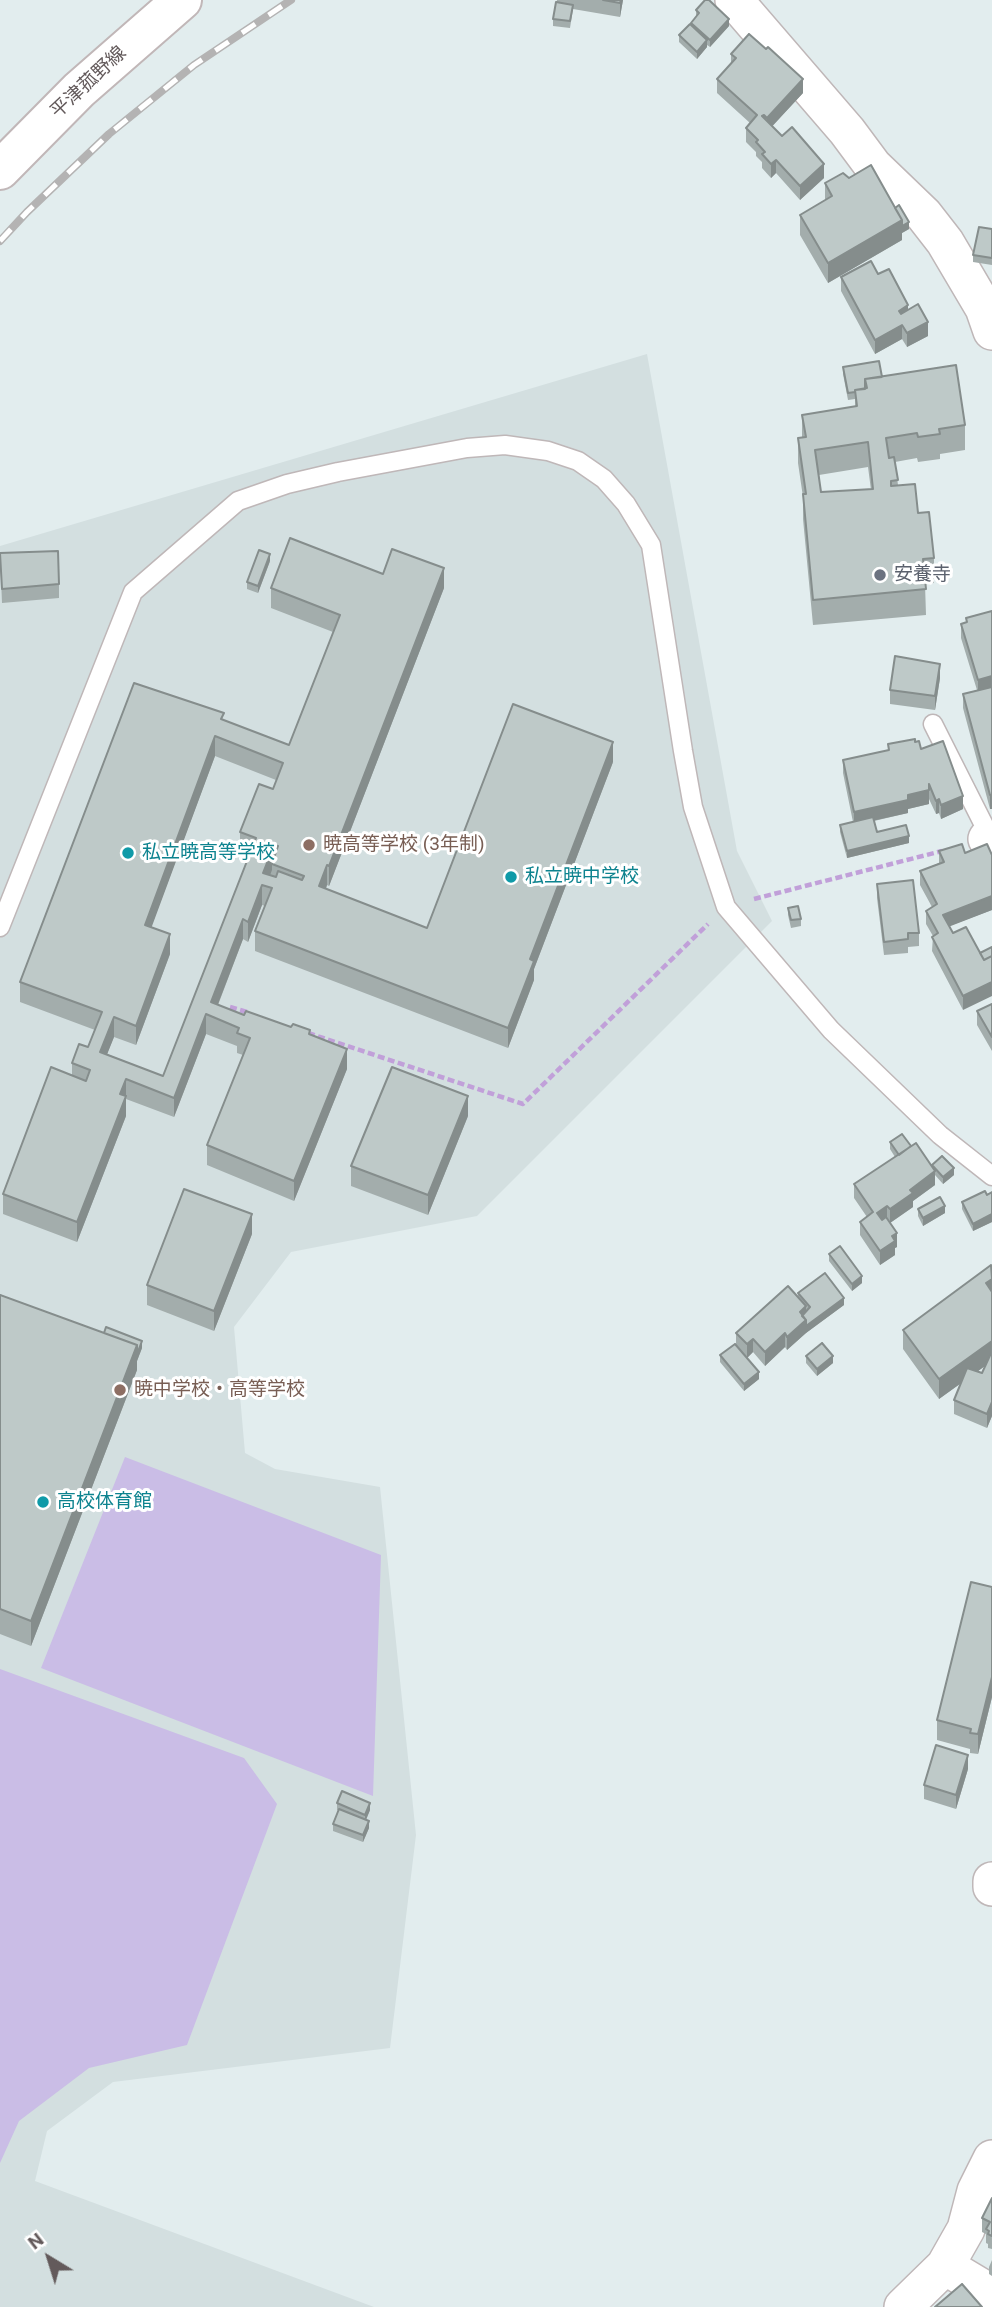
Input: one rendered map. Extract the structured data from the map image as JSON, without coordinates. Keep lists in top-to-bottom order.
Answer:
{
  "streets": {
    "main road": ["平津菰野線"]
  },
  "places": [
    "安養寺",
    "暁高等学校 (3年制)",
    "私立暁高等学校",
    "私立暁中学校",
    "暁中学校・高等学校",
    "高校体育館"
  ],
  "north": "top left"
}
